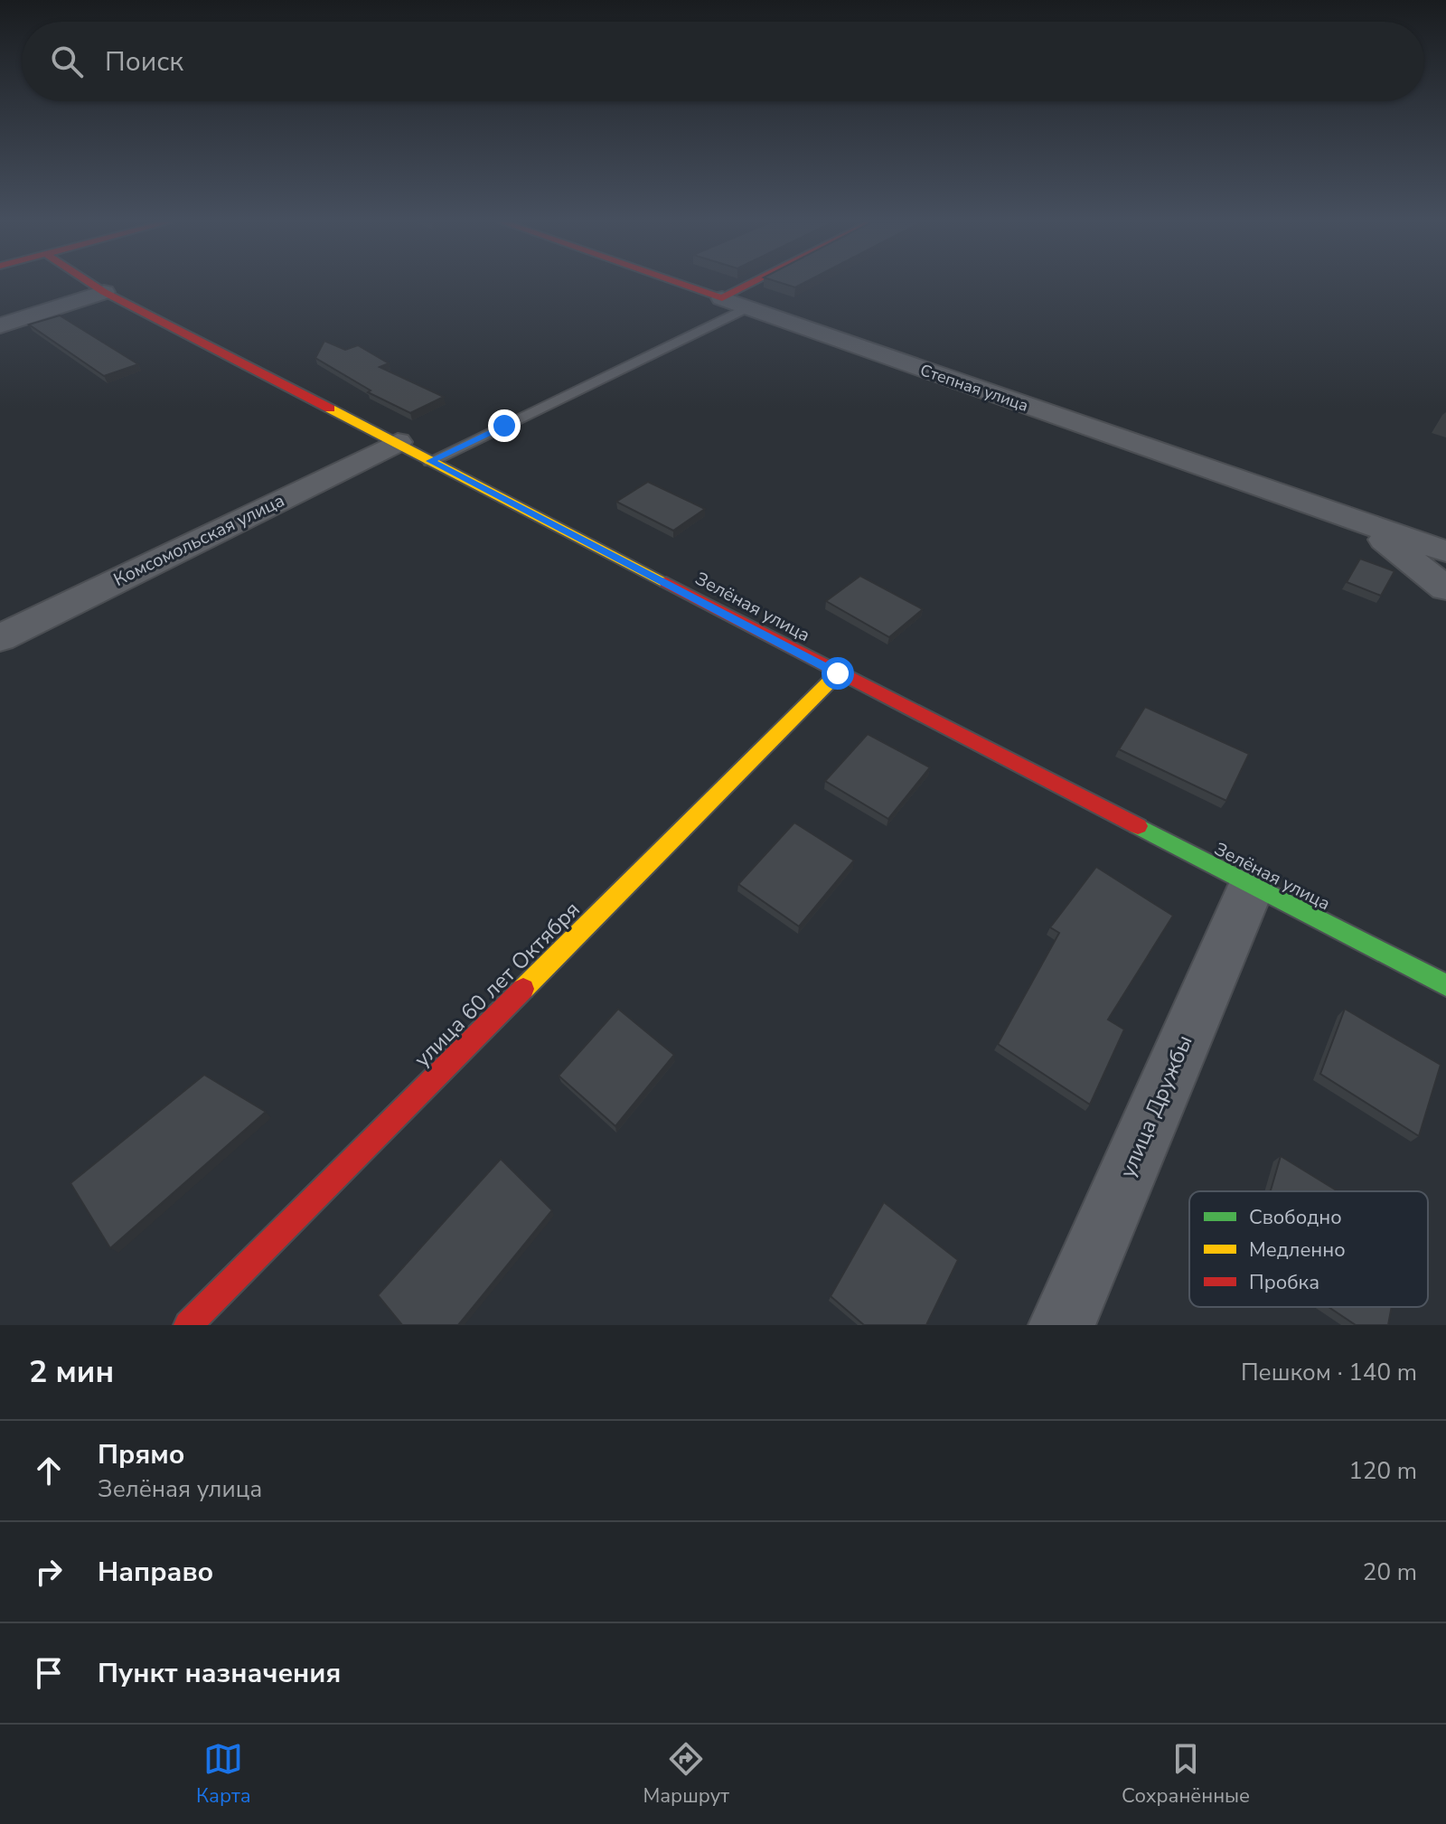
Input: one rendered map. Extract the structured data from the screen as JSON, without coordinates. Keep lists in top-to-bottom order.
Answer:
{
  "streets": {
    "street": [
      "Степная улица",
      "Комсомольская улица",
      "Зелёная улица",
      "улица 60 лет Октября",
      "улица Дружбы"
    ]
  },
  "crossings": [
    ["Комсомольская улица", "Зелёная улица"],
    ["Зелёная улица", "улица 60 лет Октября"],
    ["Зелёная улица", "улица Дружбы"]
  ],
  "legend": ["Свободно", "Медленно", "Пробка"],
  "page": {
    "search": "Поиск",
    "heading": ["2 мин", "Пешком · 140 m"],
    "list": [
      ["Прямо", "Зелёная улица", "120 m"],
      ["Направо", "20 m"],
      "Пункт назначения"
    ],
    "nav": ["Карта", "Маршрут", "Сохранённые"]
  }
}
